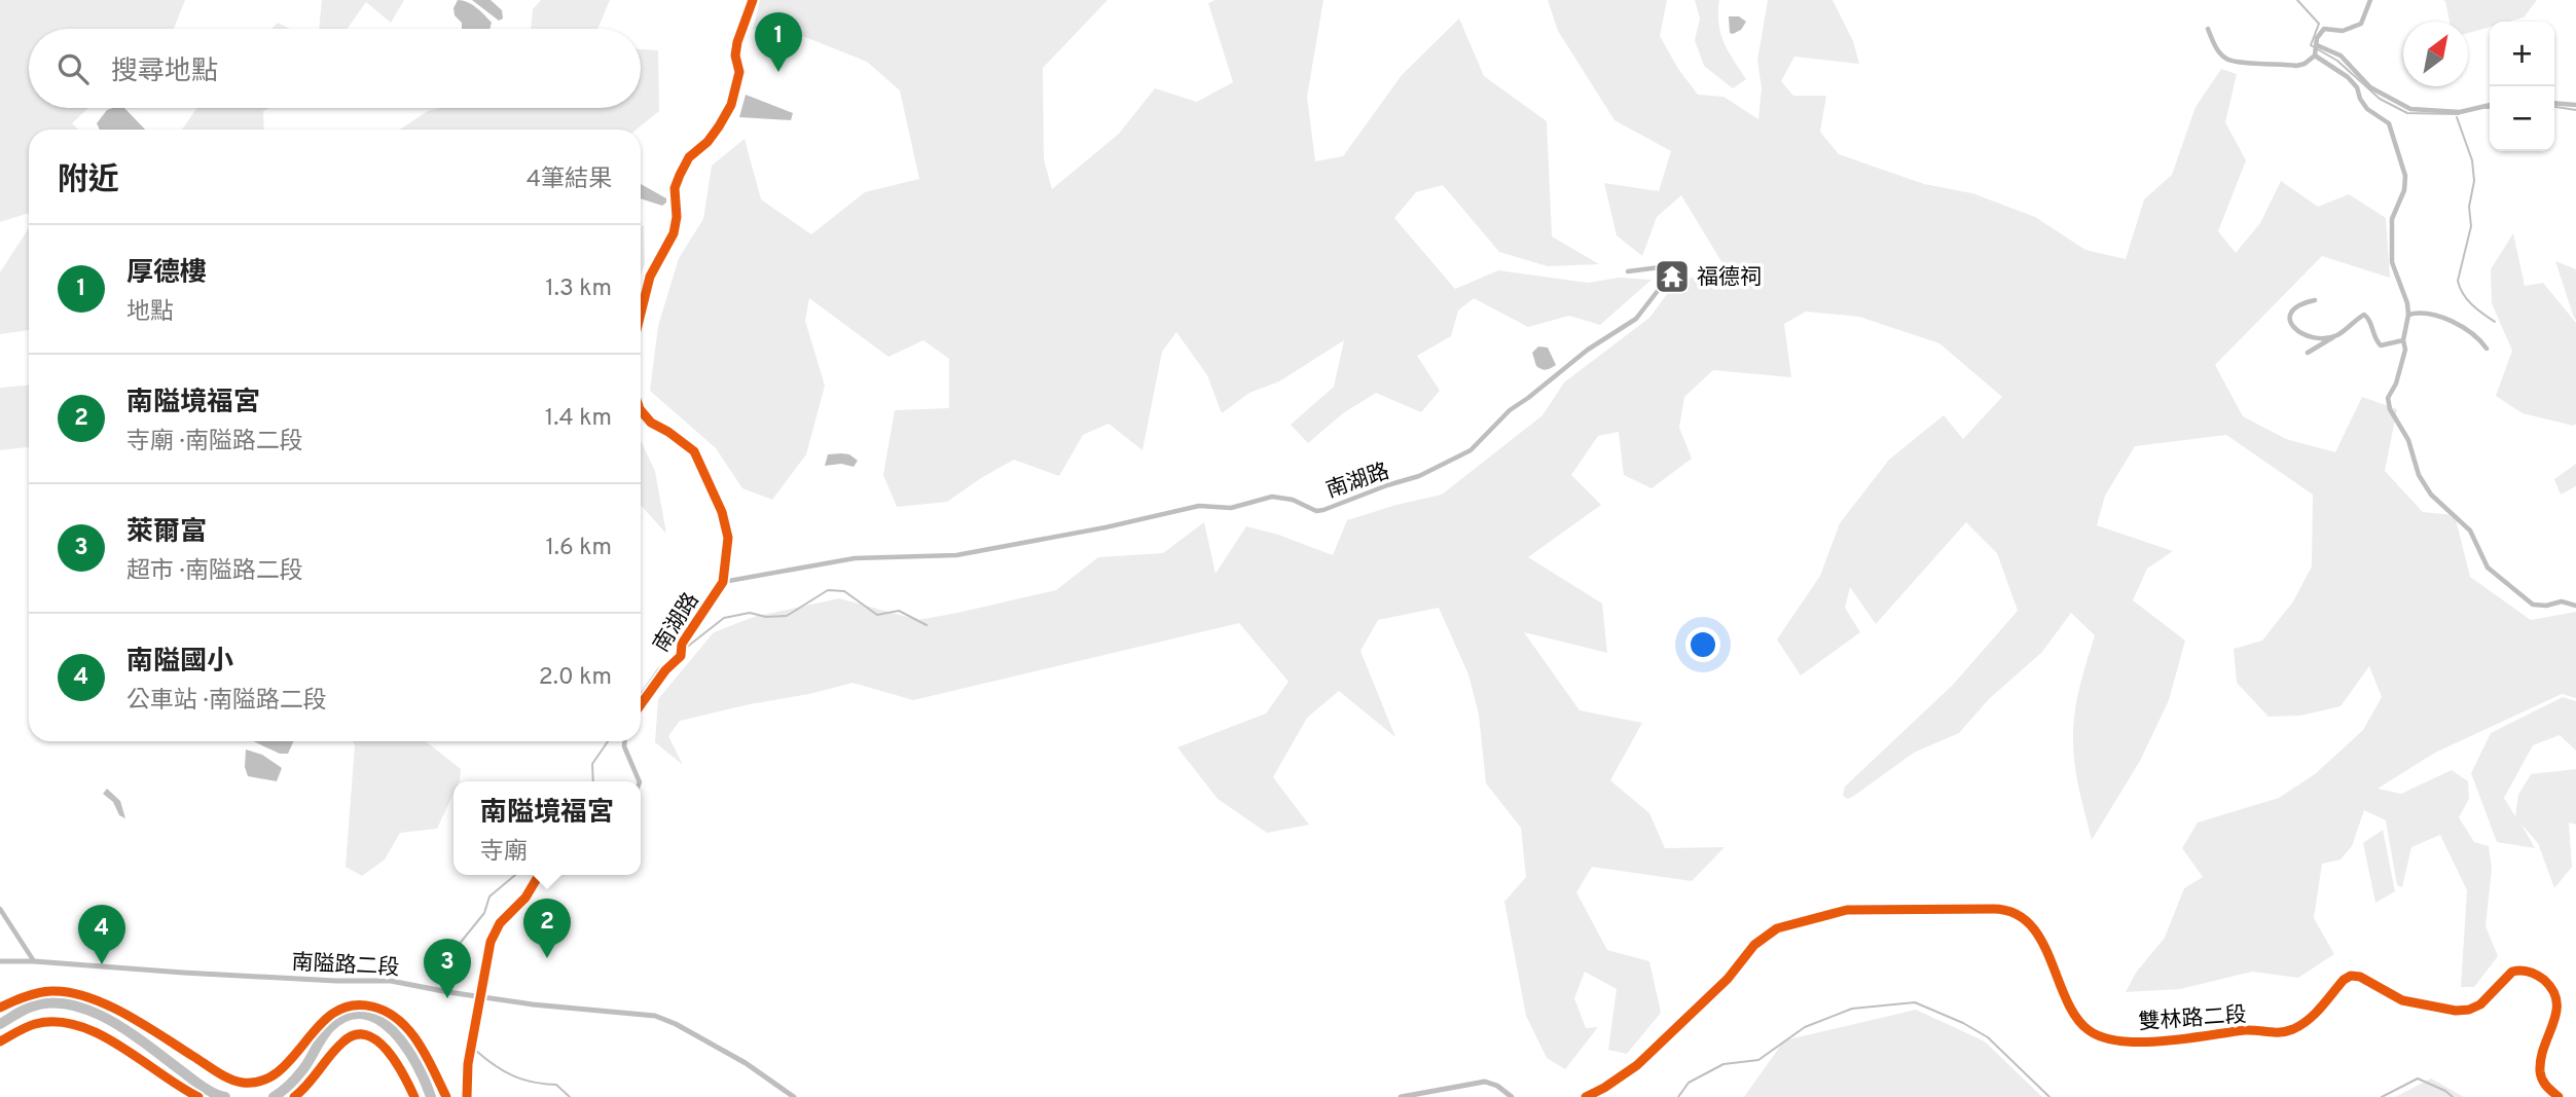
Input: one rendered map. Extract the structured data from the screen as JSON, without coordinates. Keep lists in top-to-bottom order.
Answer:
{
  "streets": {
    "street": ["南湖路", "南隘路二段", "雙林路二段"]
  },
  "places": {
    "temple": ["福德祠"]
  },
  "north": "top right",
  "page": {
    "pins": [
      "1",
      "2",
      "4",
      "3"
    ],
    "map_buttons": ["+", "−"],
    "search": "搜尋地點",
    "heading": ["附近", "4筆結果"],
    "list": [
      {
        "mark": "1",
        "name": "厚德樓",
        "note": "地點",
        "value": "1.3 km"
      },
      {
        "mark": "2",
        "name": "南隘境福宮",
        "note": "寺廟 · 南隘路二段",
        "value": "1.4 km"
      },
      {
        "mark": "3",
        "name": "萊爾富",
        "note": "超市 · 南隘路二段",
        "value": "1.6 km"
      },
      {
        "mark": "4",
        "name": "南隘國小",
        "note": "公車站 · 南隘路二段",
        "value": "2.0 km"
      }
    ],
    "popup": ["南隘境福宮", "寺廟"]
  }
}
